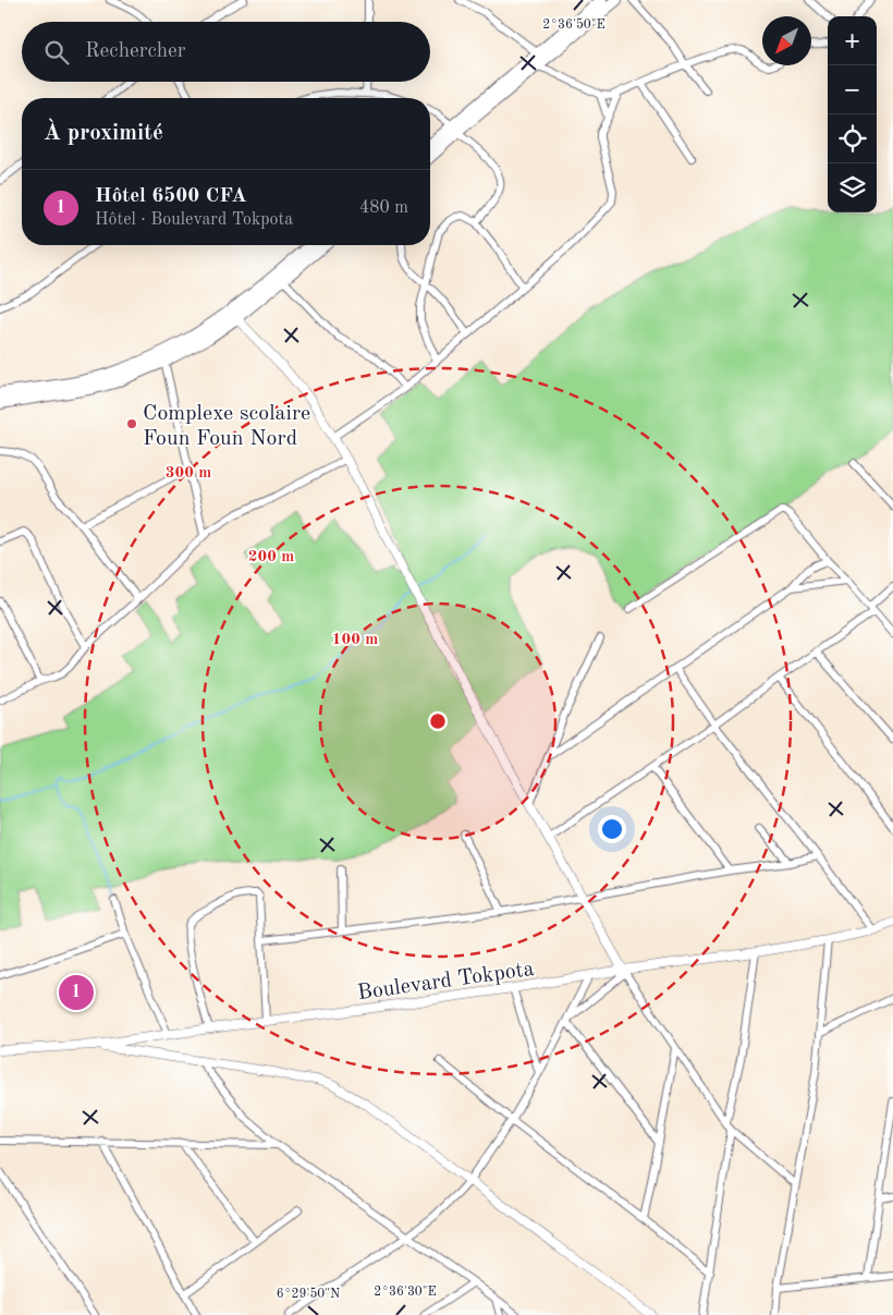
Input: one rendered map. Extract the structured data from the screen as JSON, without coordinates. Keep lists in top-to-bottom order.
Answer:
{
  "streets": {
    "street": ["Boulevard Tokpota"]
  },
  "places": ["Complexe scolaire Foun Foun Nord"],
  "north": "bottom left",
  "page": {
    "map_buttons": ["+", "−"],
    "search": "Rechercher",
    "heading": "À proximité",
    "list": [
      {
        "mark": "1",
        "name": "Hôtel 6500 CFA",
        "note": "Hôtel · Boulevard Tokpota",
        "value": "480 m"
      }
    ],
    "pins": "1"
  },
  "coordinates": ["2°36'50\"E", "2°36'30\"E", "6°29'50\"N"],
  "rings": ["300 m", "200 m", "100 m"]
}
